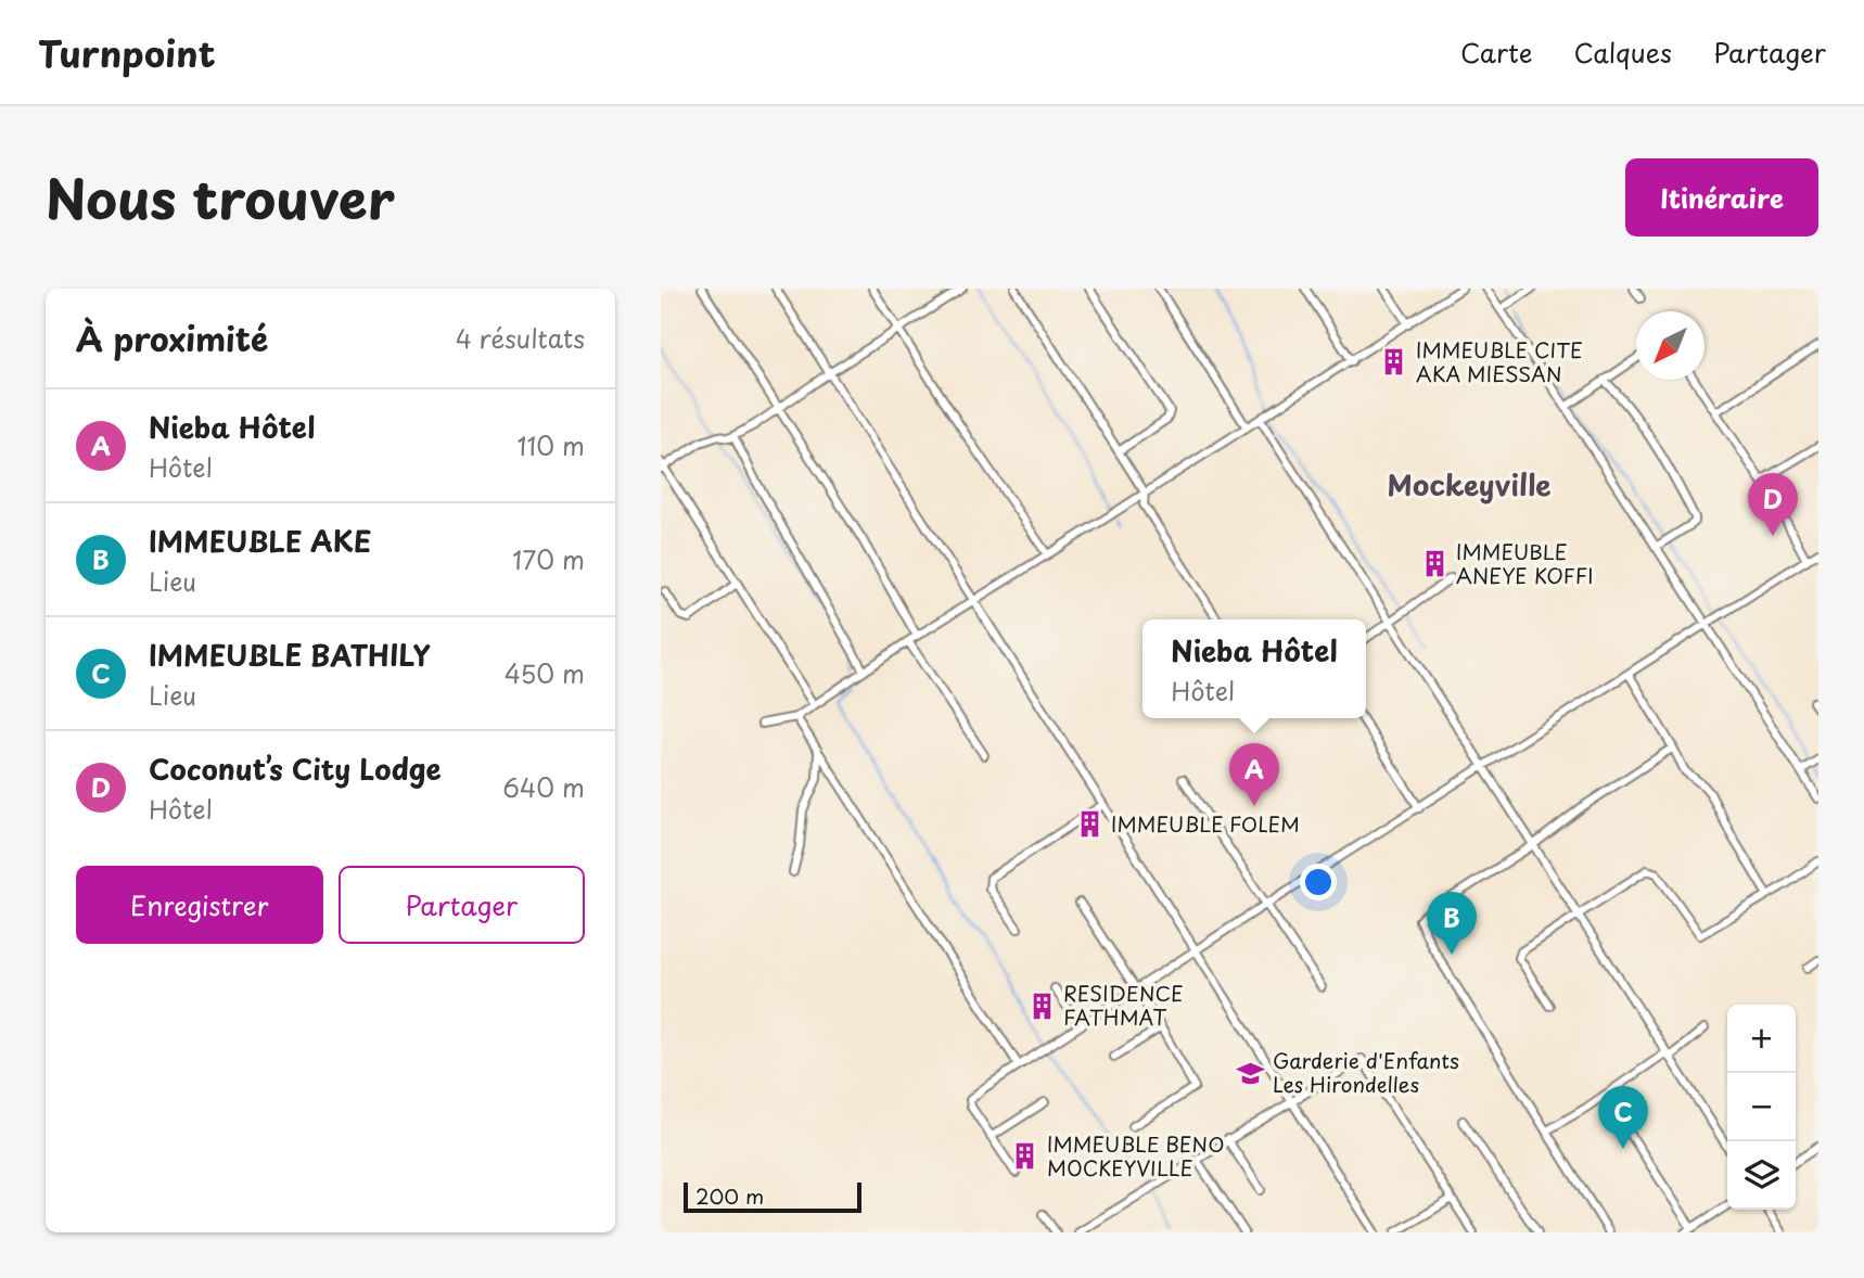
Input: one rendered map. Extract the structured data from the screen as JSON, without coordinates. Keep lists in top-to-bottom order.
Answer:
{
  "districts": ["Mockeyville"],
  "places": {
    "building": [
      "IMMEUBLE CITE AKA MIESSAN",
      "IMMEUBLE ANEYE KOFFI",
      "IMMEUBLE FOLEM",
      "RESIDENCE FATHMAT",
      "IMMEUBLE BENO MOCKEYVILLE"
    ],
    "school or university": ["Garderie d'Enfants Les Hirondelles"]
  },
  "scale_bar": "200 m",
  "north": "bottom left",
  "page": {
    "header": "Turnpoint",
    "nav": ["Carte", "Calques", "Partager"],
    "title": "Nous trouver",
    "buttons": [
      "Itinéraire",
      ["Enregistrer", "Partager"]
    ],
    "heading": ["À proximité", "4 résultats"],
    "list": [
      {
        "mark": "A",
        "name": "Nieba Hôtel",
        "note": "Hôtel",
        "value": "110 m"
      },
      {
        "mark": "B",
        "name": "IMMEUBLE AKE",
        "note": "Lieu",
        "value": "170 m"
      },
      {
        "mark": "C",
        "name": "IMMEUBLE BATHILY",
        "note": "Lieu",
        "value": "450 m"
      },
      {
        "mark": "D",
        "name": "Coconut’s City Lodge",
        "note": "Hôtel",
        "value": "640 m"
      }
    ],
    "pins": [
      "D",
      "A",
      "B",
      "C"
    ],
    "popup": ["Nieba Hôtel", "Hôtel"],
    "map_buttons": ["+", "−"],
    "scale": "200 m"
  }
}
